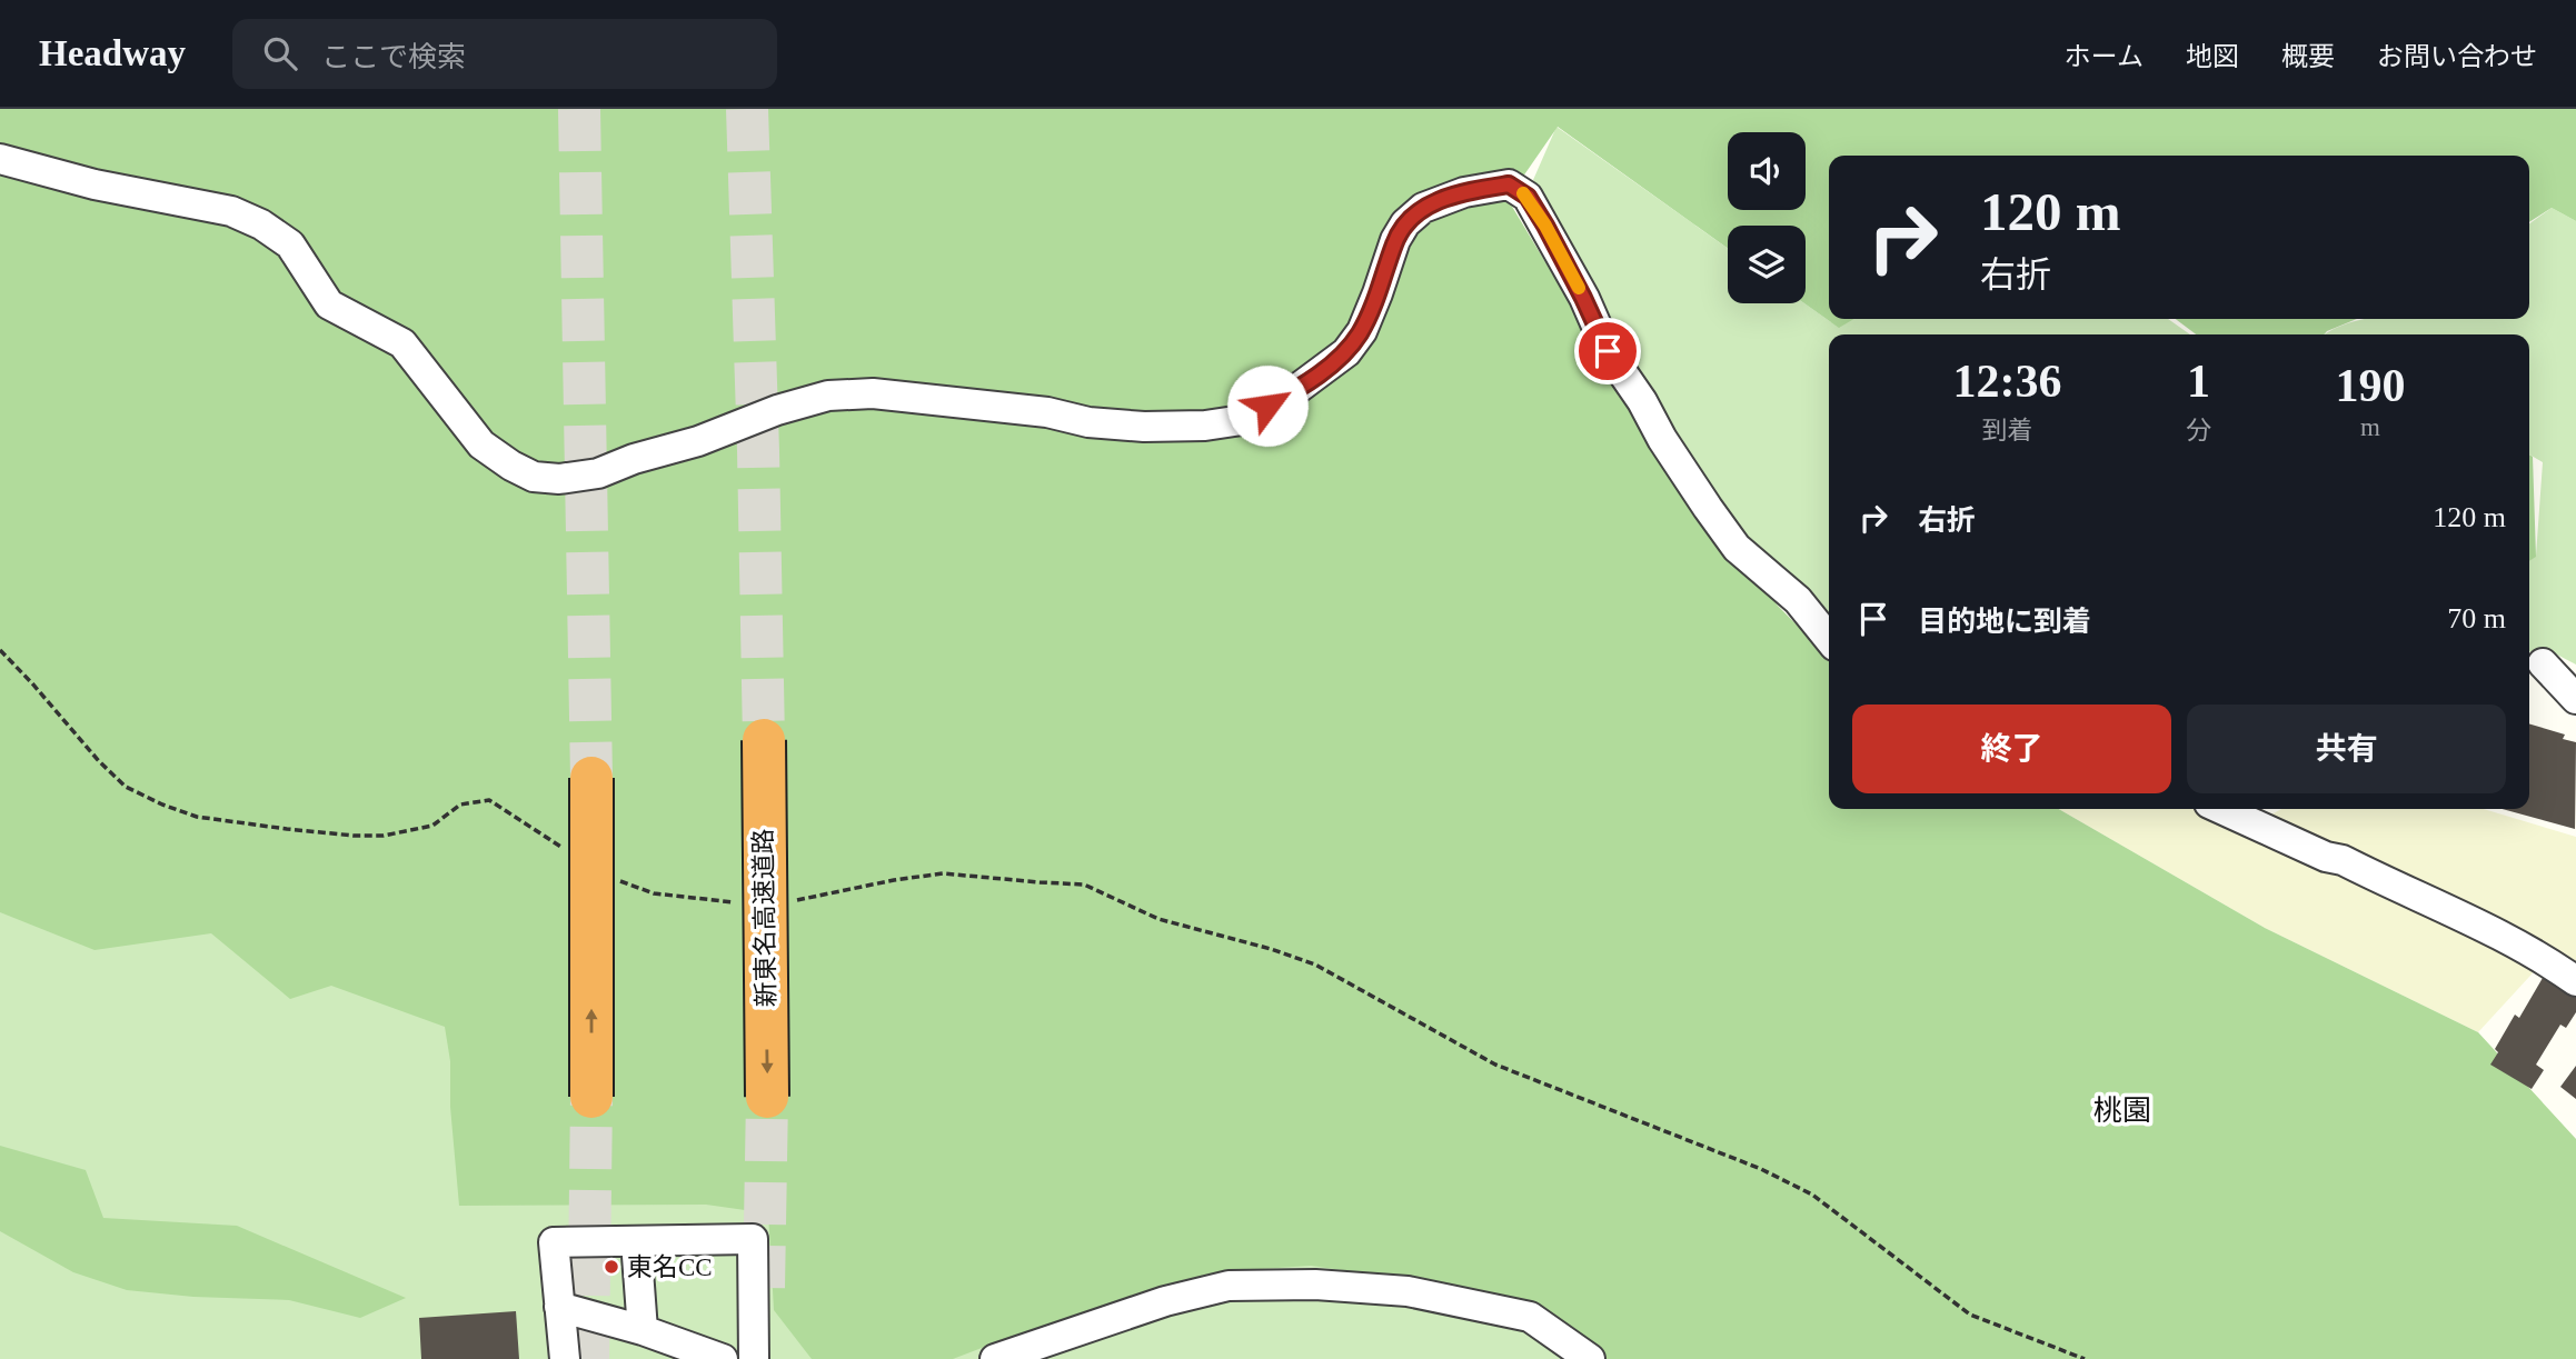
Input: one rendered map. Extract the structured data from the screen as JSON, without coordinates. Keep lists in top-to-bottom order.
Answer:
{
  "streets": {
    "highway": ["新東名高速道路"]
  },
  "districts": ["桃園"],
  "places": ["東名CC"],
  "page": {
    "header": "Headway",
    "search": "ここで検索",
    "nav": [
      "ホーム",
      "地図",
      "概要",
      "お問い合わせ"
    ],
    "turn": ["120 m", "右折"],
    "eta": [
      "12:36",
      "到着",
      "1",
      "分",
      "190",
      "m"
    ],
    "list": [
      {
        "name": "右折",
        "value": "120 m"
      },
      {
        "name": "目的地に到着",
        "value": "70 m"
      }
    ],
    "buttons": ["終了", "共有"]
  }
}
